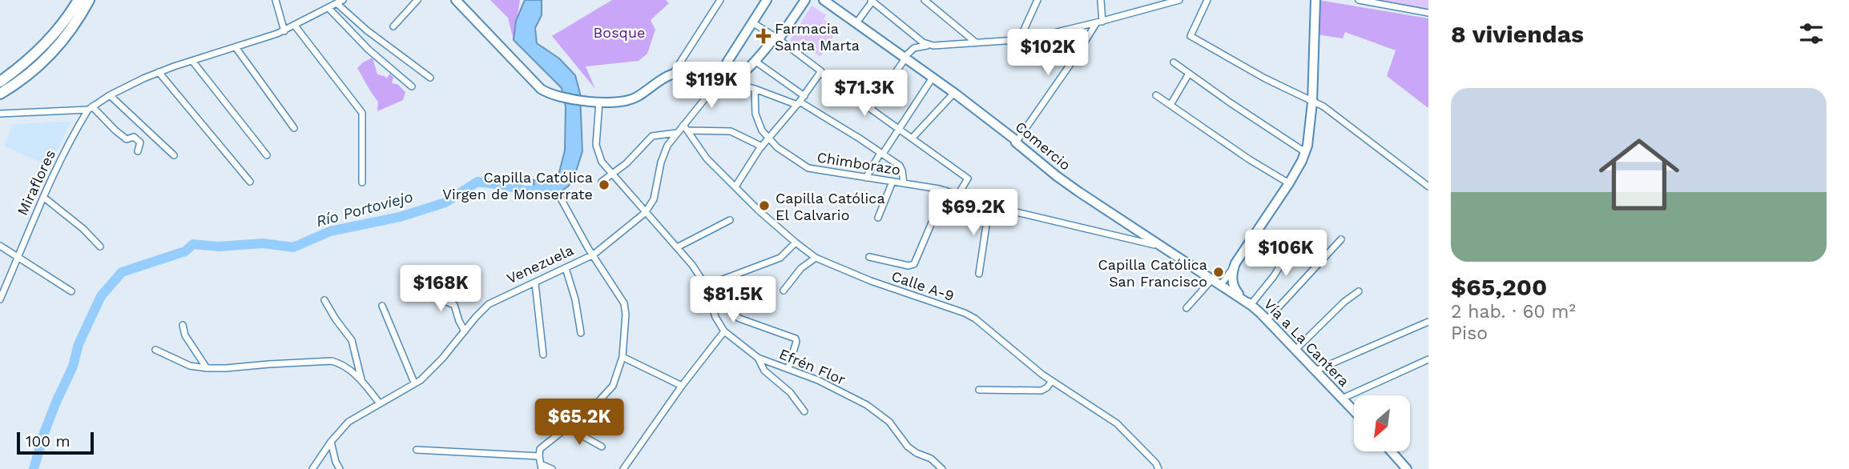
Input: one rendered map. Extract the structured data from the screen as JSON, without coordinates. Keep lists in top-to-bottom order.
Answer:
{
  "streets": {
    "street": [
      "Comercio",
      "Chimborazo",
      "Miraflores",
      "Venezuela",
      "Calle A-9",
      "Vía a La Cantera",
      "Efrén Flor"
    ]
  },
  "crossings": [
    ["Comercio", "Chimborazo"],
    ["Comercio", "Vía a La Cantera"],
    ["Venezuela", "Calle A-9"],
    ["Venezuela", "Efrén Flor"]
  ],
  "water": ["Río Portoviejo"],
  "parks": ["Bosque"],
  "places": {
    "health": ["Farmacia Santa Marta"],
    "other": ["Capilla Católica Virgen de Monserrate", "Capilla Católica El Calvario", "Capilla Católica San Francisco"]
  },
  "scale_bar": "100 m",
  "north": "bottom left",
  "page": {
    "heading": "8 viviendas",
    "price": [
      "$102K",
      "$119K",
      "$71.3K",
      "$69.2K",
      "$106K",
      "$168K",
      "$81.5K",
      "$65.2K"
    ],
    "list": [
      {
        "name": "$65,200",
        "note": "2 hab. · 60 m² · Piso"
      }
    ],
    "scale": "100 m"
  }
}
